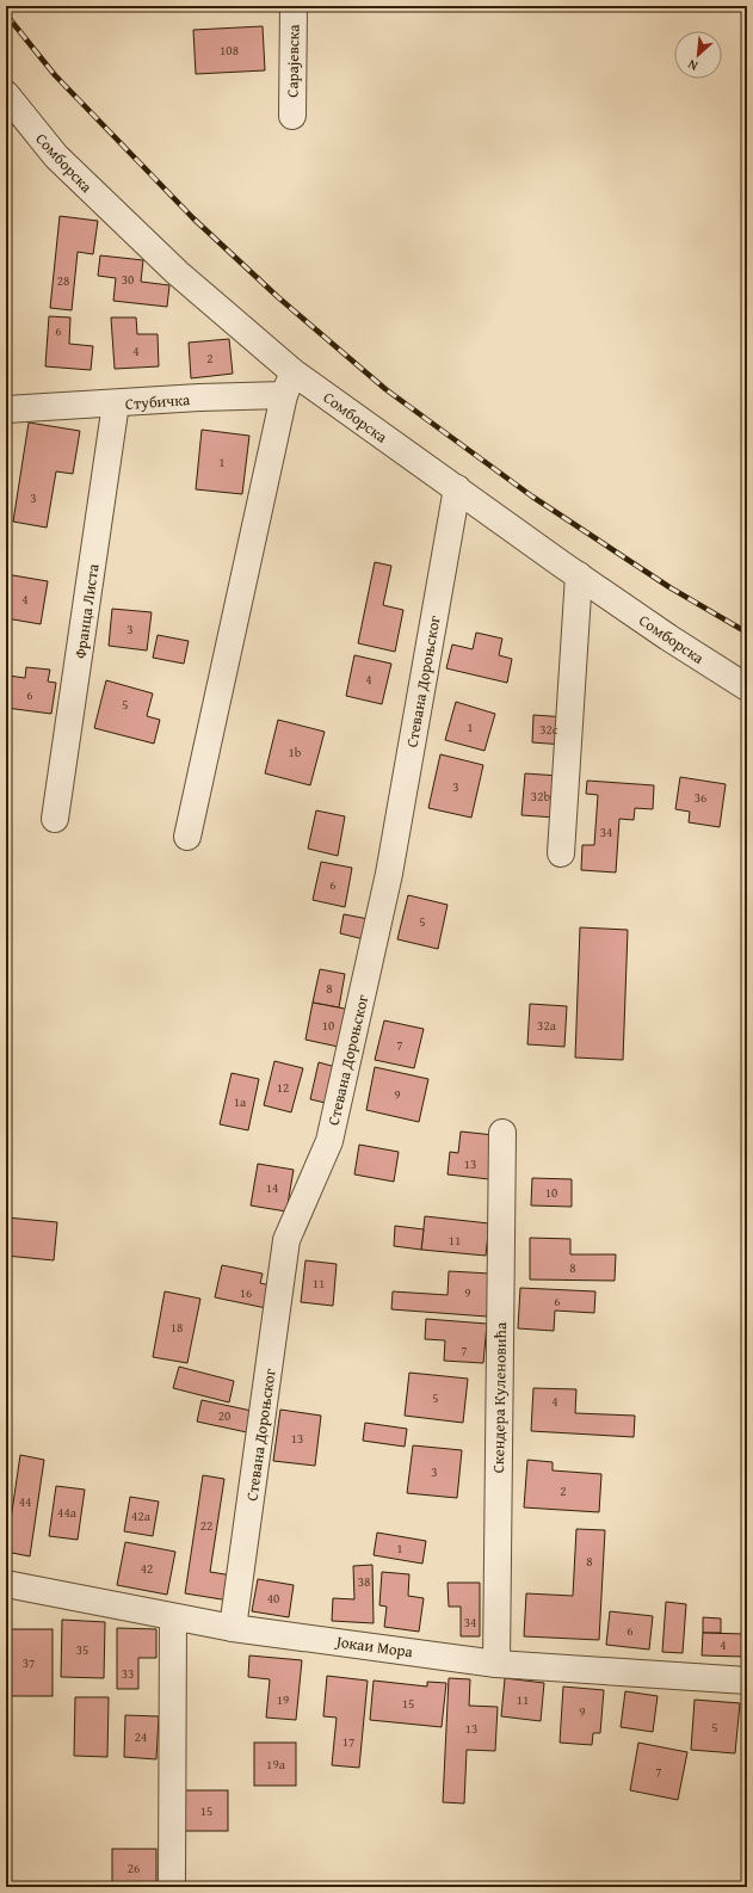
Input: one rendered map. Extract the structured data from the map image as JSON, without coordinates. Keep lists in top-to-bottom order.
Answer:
{
  "streets": {
    "street": [
      "Сарајевска",
      "Сомборска",
      "Стубичка",
      "Франца Листа",
      "Стевана Дороњског",
      "Скендера Куленовића",
      "Јокаи Мора"
    ]
  },
  "crossings": [
    ["Сомборска", "Стубичка"],
    ["Сомборска", "Стевана Дороњског"],
    ["Стубичка", "Франца Листа"],
    ["Стевана Дороњског", "Јокаи Мора"],
    ["Скендера Куленовића", "Јокаи Мора"]
  ],
  "house_numbers": [
    "108",
    "30",
    "28",
    "6",
    "4",
    "2",
    "1",
    "3",
    "4",
    "3",
    "4",
    "6",
    "5",
    "1",
    "32c",
    "1b",
    "3",
    "32b",
    "36",
    "34",
    "6",
    "5",
    "8",
    "10",
    "32a",
    "7",
    "12",
    "9",
    "1a",
    "13",
    "14",
    "10",
    "11",
    "8",
    "11",
    "16",
    "9",
    "6",
    "18",
    "7",
    "5",
    "4",
    "20",
    "13",
    "3",
    "2",
    "44",
    "44a",
    "42a",
    "22",
    "1",
    "8",
    "42",
    "38",
    "40",
    "34",
    "6",
    "4",
    "35",
    "37",
    "33",
    "19",
    "11",
    "15",
    "9",
    "5",
    "13",
    "24",
    "17",
    "19a",
    "7",
    "15",
    "26"
  ],
  "north": "bottom left"
}
